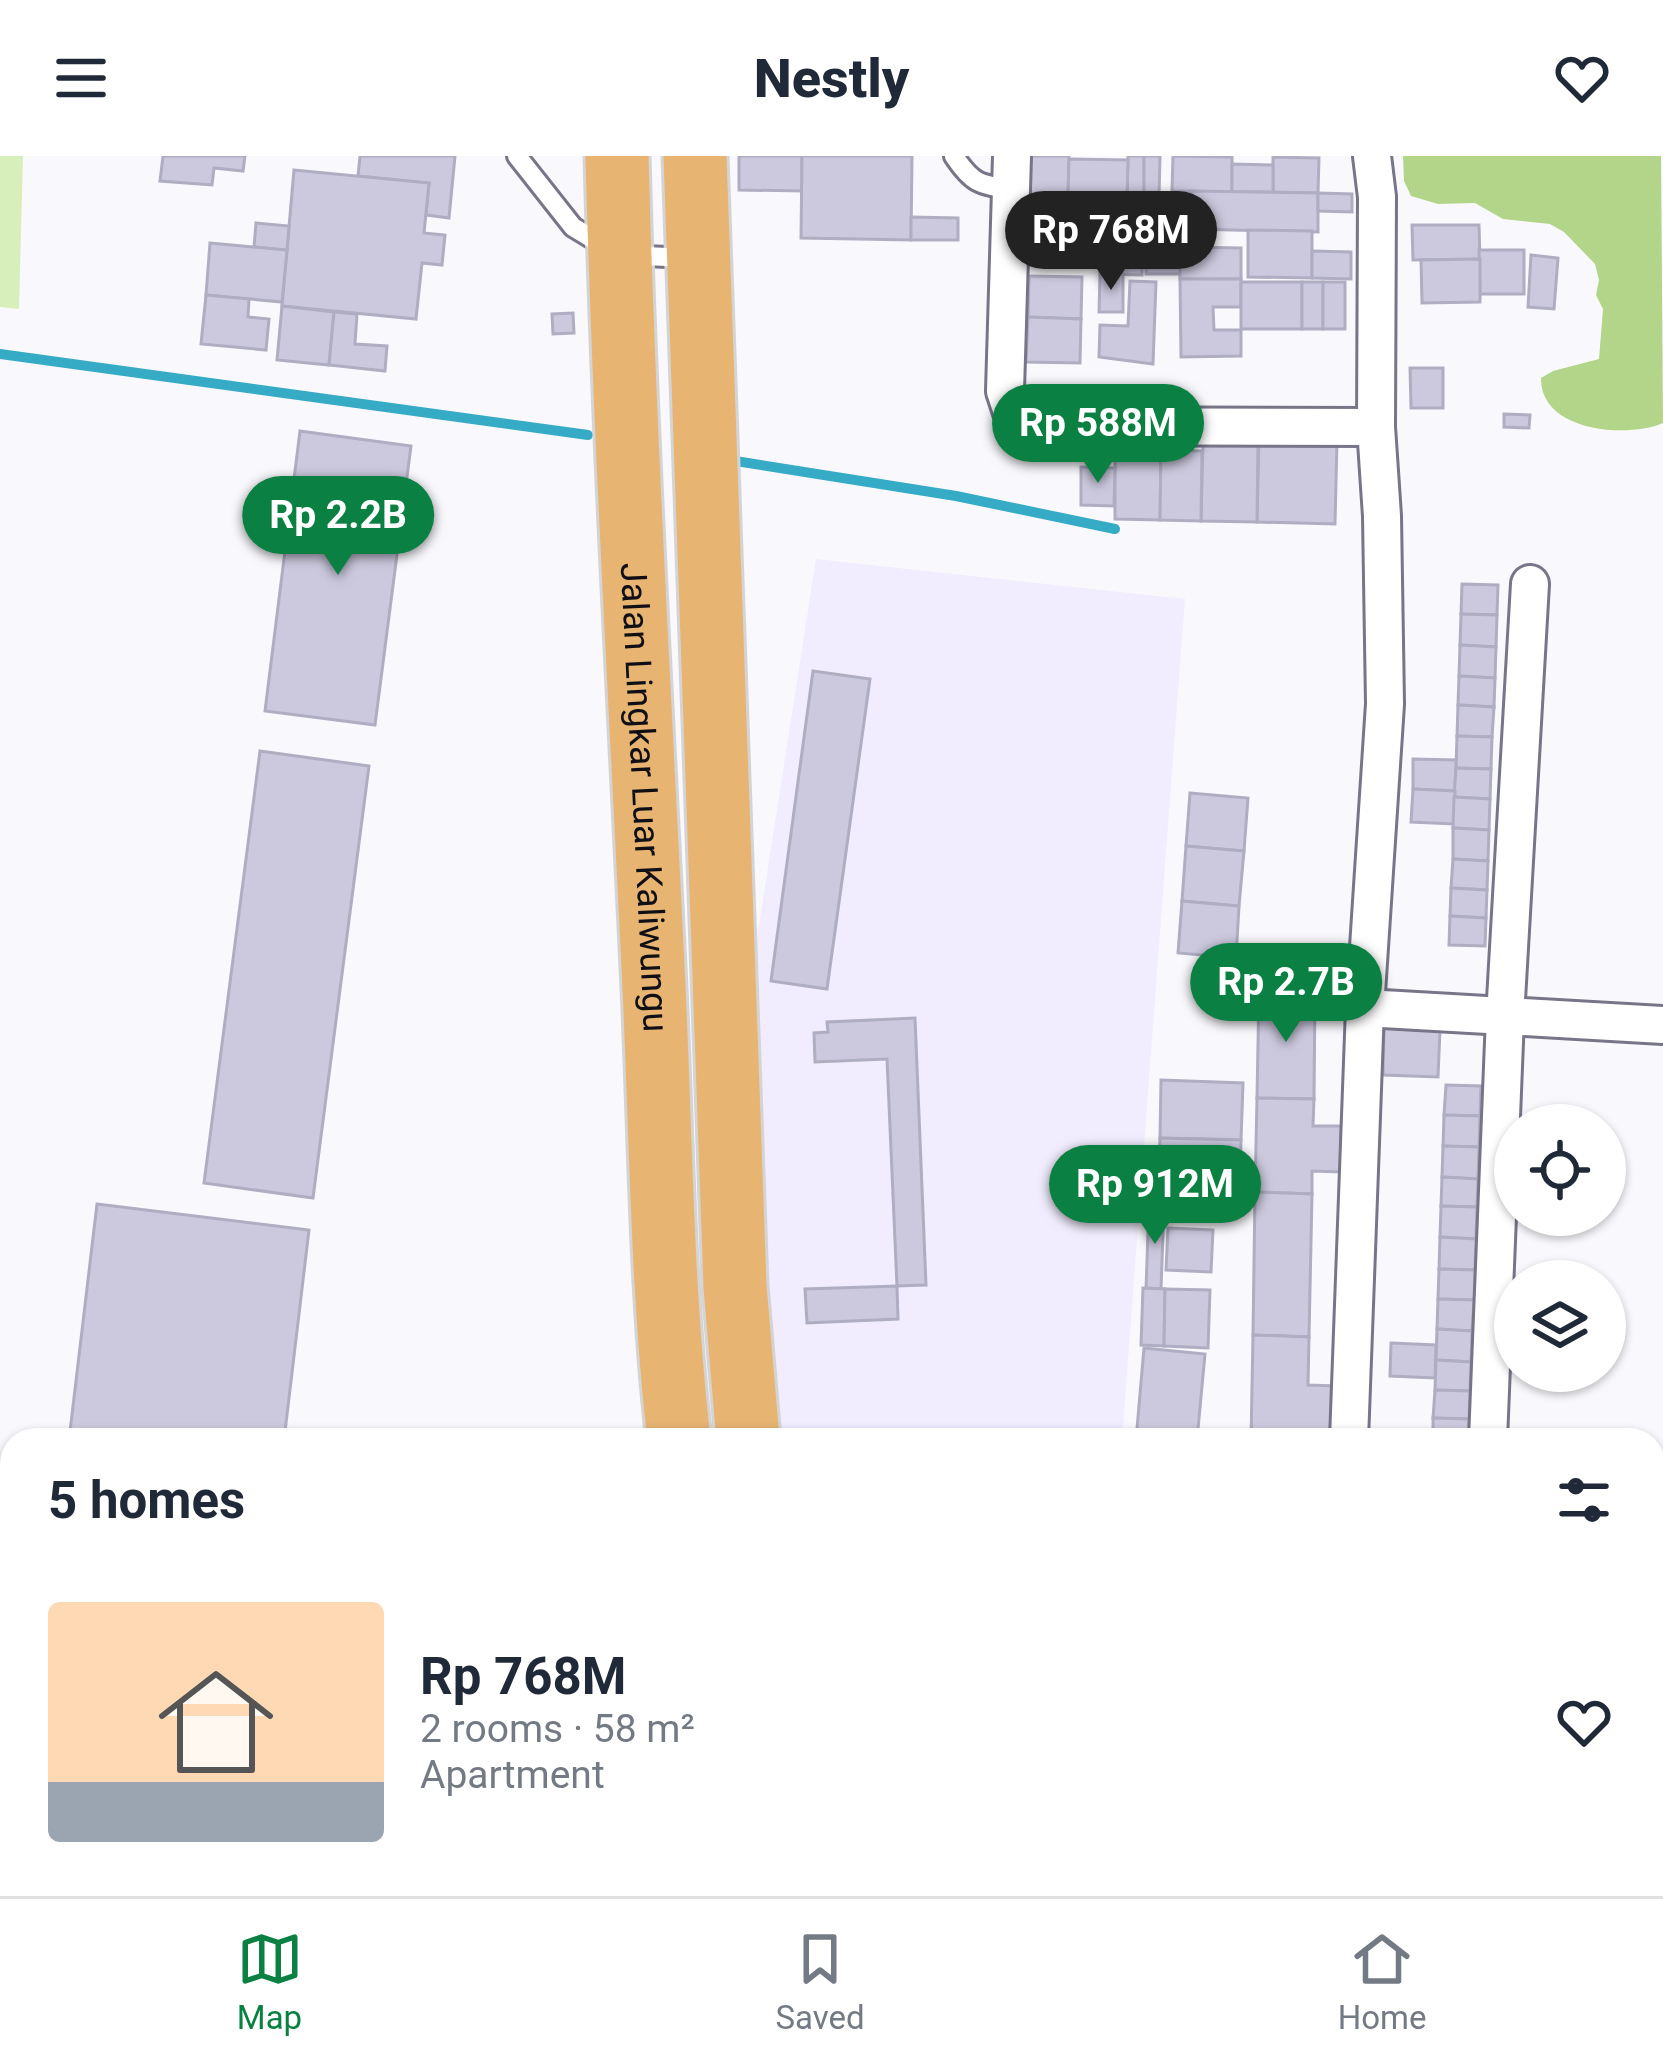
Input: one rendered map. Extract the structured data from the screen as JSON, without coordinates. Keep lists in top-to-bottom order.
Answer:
{
  "streets": {
    "highway": ["Jalan Lingkar Luar Kaliwungu"]
  },
  "page": {
    "header": "Nestly",
    "price": [
      "Rp 768M",
      "Rp 588M",
      "Rp 2.2B",
      "Rp 2.7B",
      "Rp 912M"
    ],
    "heading": "5 homes",
    "list": [
      {
        "name": "Rp 768M",
        "note": "2 rooms · 58 m² · Apartment"
      }
    ],
    "tabs": ["Map", "Saved", "Home"]
  }
}
